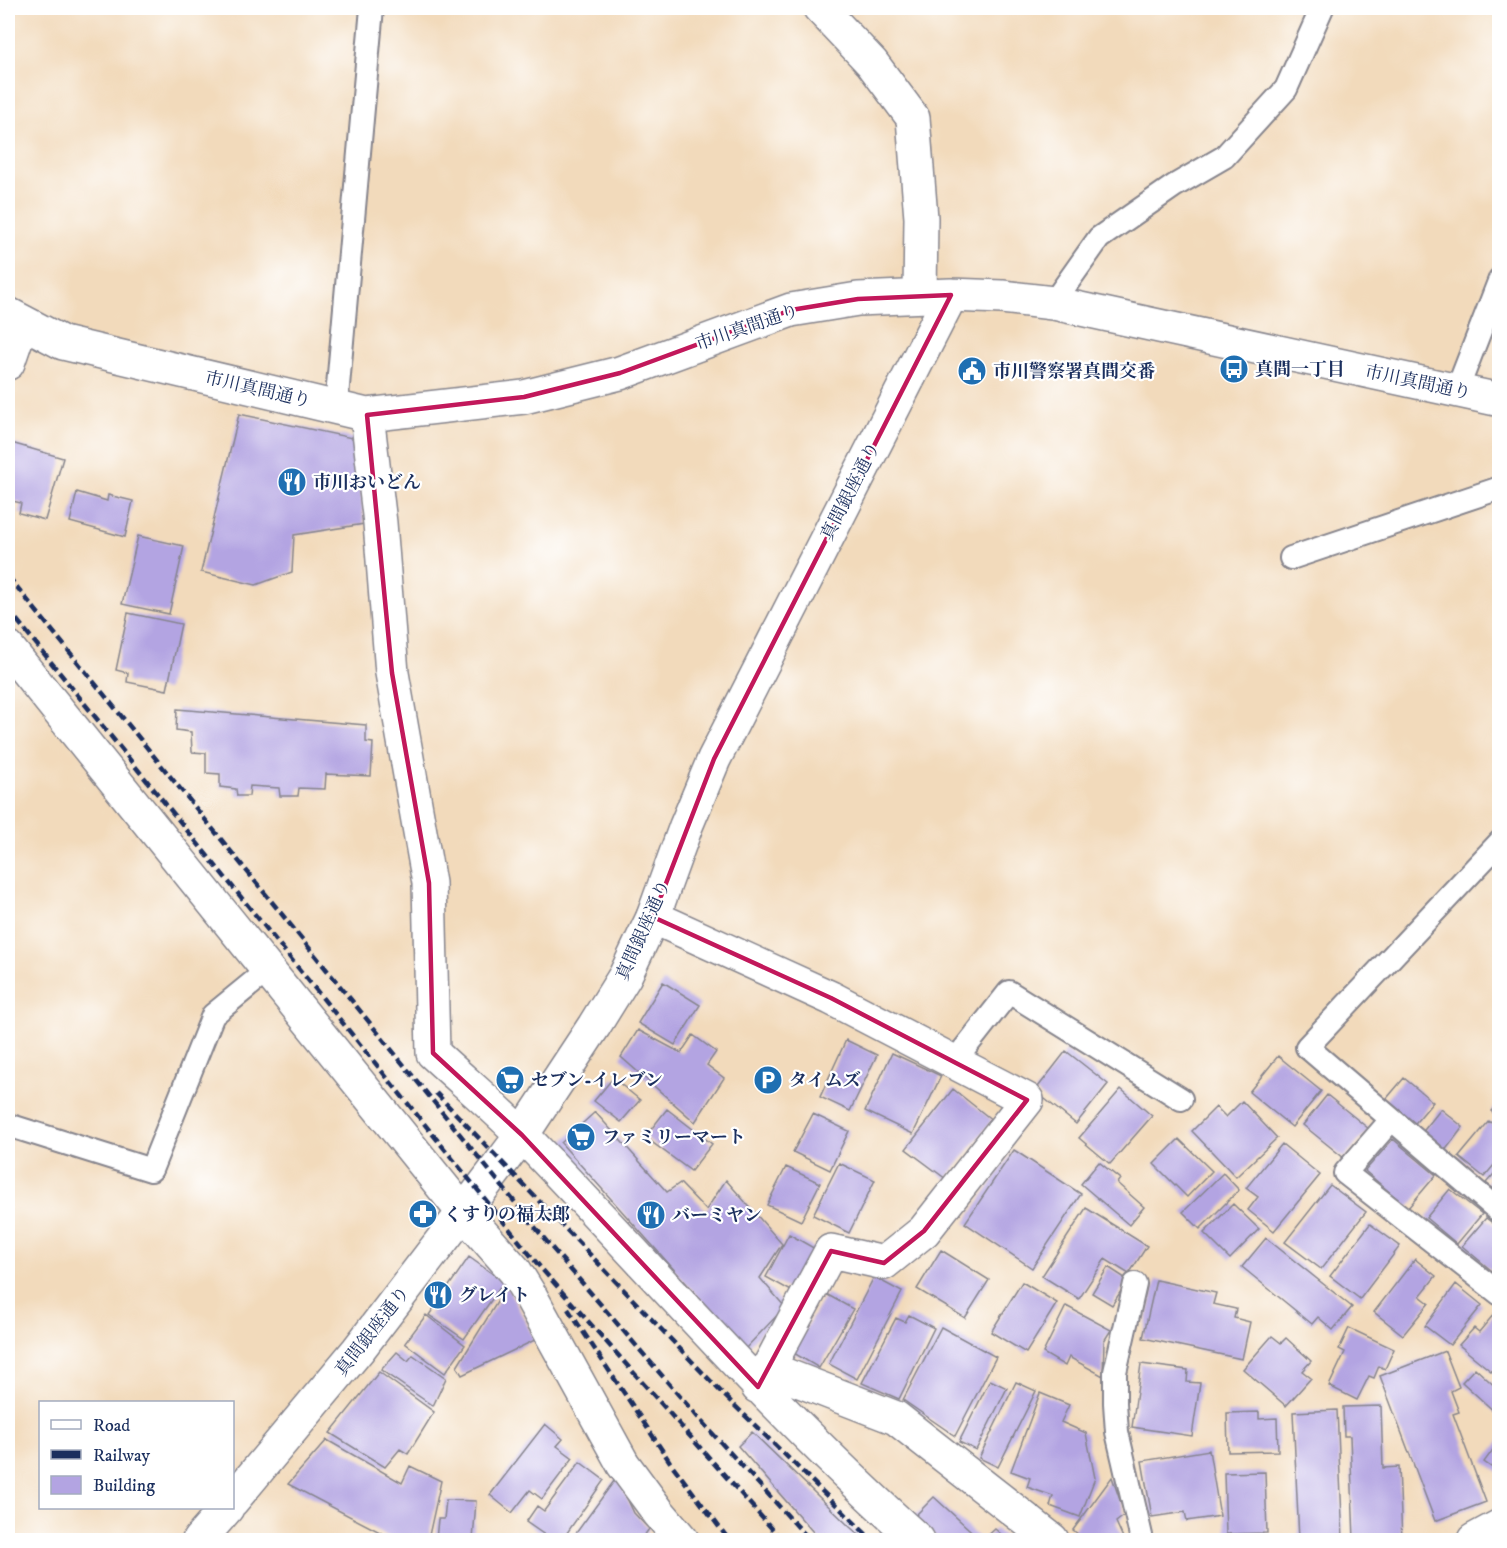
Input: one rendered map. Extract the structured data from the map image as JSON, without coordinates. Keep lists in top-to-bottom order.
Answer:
{
  "streets": {
    "street": ["市川真間通り", "真間銀座通り"]
  },
  "crossings": [
    ["市川真間通り", "真間銀座通り"]
  ],
  "places": {
    "bus stop": ["真間一丁目"],
    "public building": ["市川警察署真間交番"],
    "restaurant": ["市川おいどん", "バーミヤン", "グレイト"],
    "supermarket": ["セブン-イレブン", "ファミリーマート"],
    "parking": ["タイムズ"],
    "pharmacy": ["くすりの福太郎"]
  },
  "legend": ["Road", "Railway", "Building"]
}
